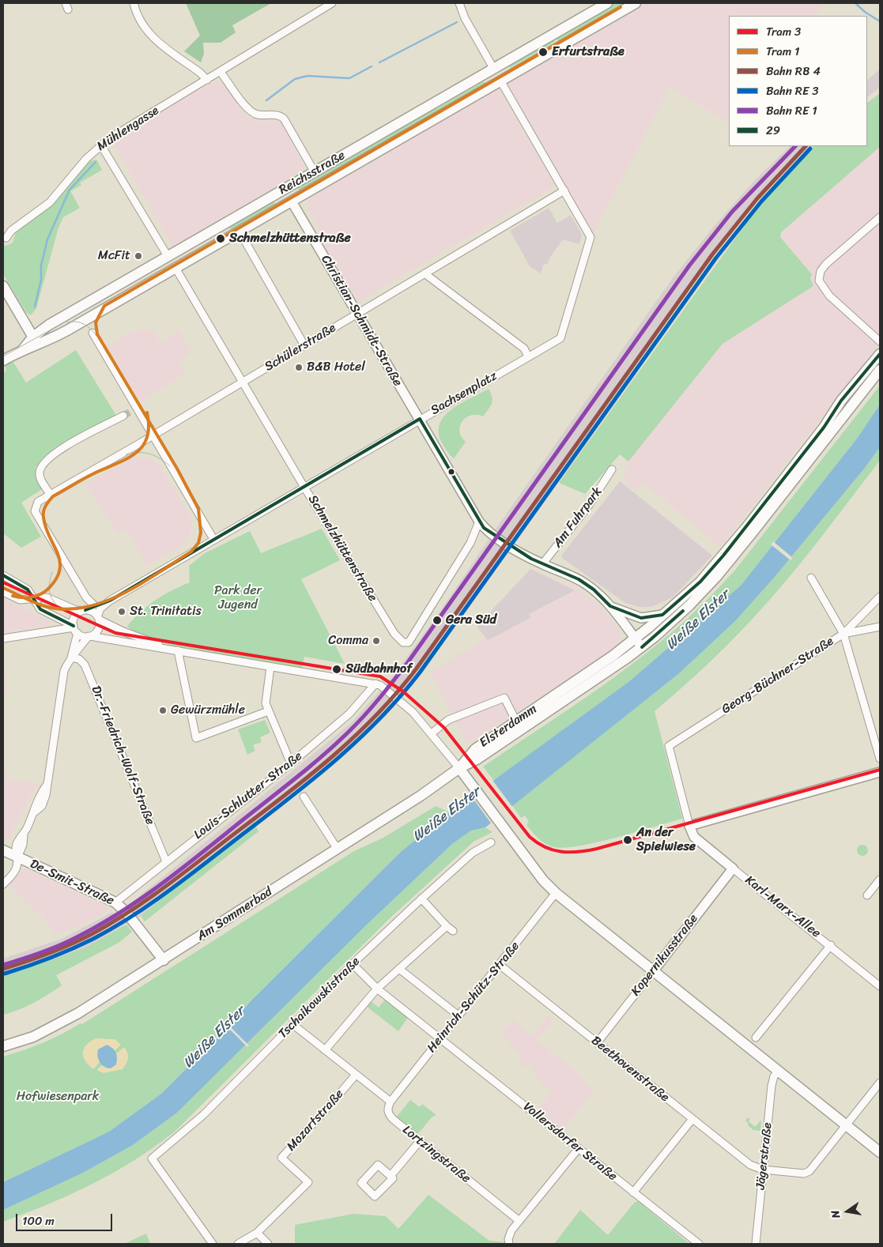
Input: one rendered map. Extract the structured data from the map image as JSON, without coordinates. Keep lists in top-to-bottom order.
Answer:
{
  "streets": {
    "main road": [
      "Reichsstraße",
      "Elsterdamm",
      "De-Smit-Straße",
      "Am Sommerbad"
    ],
    "street": [
      "Mühlengasse",
      "Christian-Schmidt-Straße",
      "Schülerstraße",
      "Sachsenplatz",
      "Am Fuhrpark",
      "Schmelzhüttenstraße",
      "Georg-Büchner-Straße",
      "Dr.-Friedrich-Wolf-Straße",
      "Louis-Schlutter-Straße",
      "Karl-Marx-Allee",
      "Kopernikusstraße",
      "Heinrich-Schütz-Straße",
      "Tschaikowskistraße",
      "Beethovenstraße",
      "Mozartstraße",
      "Vollersdorfer Straße",
      "Lortzingstraße",
      "Jägerstraße"
    ]
  },
  "crossings": [
    ["Reichsstraße", "Christian-Schmidt-Straße"],
    ["Reichsstraße", "Schmelzhüttenstraße"],
    ["Christian-Schmidt-Straße", "Schülerstraße"],
    ["Christian-Schmidt-Straße", "Sachsenplatz"],
    ["Schülerstraße", "Schmelzhüttenstraße"],
    ["Sachsenplatz", "Schmelzhüttenstraße"],
    ["Georg-Büchner-Straße", "Karl-Marx-Allee"],
    ["Elsterdamm", "Am Sommerbad"],
    ["Dr.-Friedrich-Wolf-Straße", "Louis-Schlutter-Straße"],
    ["Louis-Schlutter-Straße", "De-Smit-Straße"],
    ["De-Smit-Straße", "Am Sommerbad"],
    ["Karl-Marx-Allee", "Kopernikusstraße"],
    ["Kopernikusstraße", "Beethovenstraße"],
    ["Heinrich-Schütz-Straße", "Beethovenstraße"],
    ["Heinrich-Schütz-Straße", "Vollersdorfer Straße"],
    ["Heinrich-Schütz-Straße", "Lortzingstraße"],
    ["Tschaikowskistraße", "Vollersdorfer Straße"],
    ["Beethovenstraße", "Jägerstraße"]
  ],
  "water": ["Weiße Elster"],
  "parks": ["Park der Jugend", "Hofwiesenpark"],
  "places": [
    "Erfurtstraße",
    "Schmelzhüttenstraße",
    "McFit",
    "B&B Hotel",
    "St. Trinitatis",
    "Gera Süd",
    "Comma",
    "Südbahnhof",
    "Gewürzmühle",
    "An der Spielwiese"
  ],
  "lines": ["tram line 1", "transit line 29", "tram line 3"],
  "legend": [
    "Tram 3",
    "Tram 1",
    "Bahn RB 4",
    "Bahn RE 3",
    "Bahn RE 1",
    "29"
  ],
  "scale_bar": "100 m",
  "north": "left"
}
